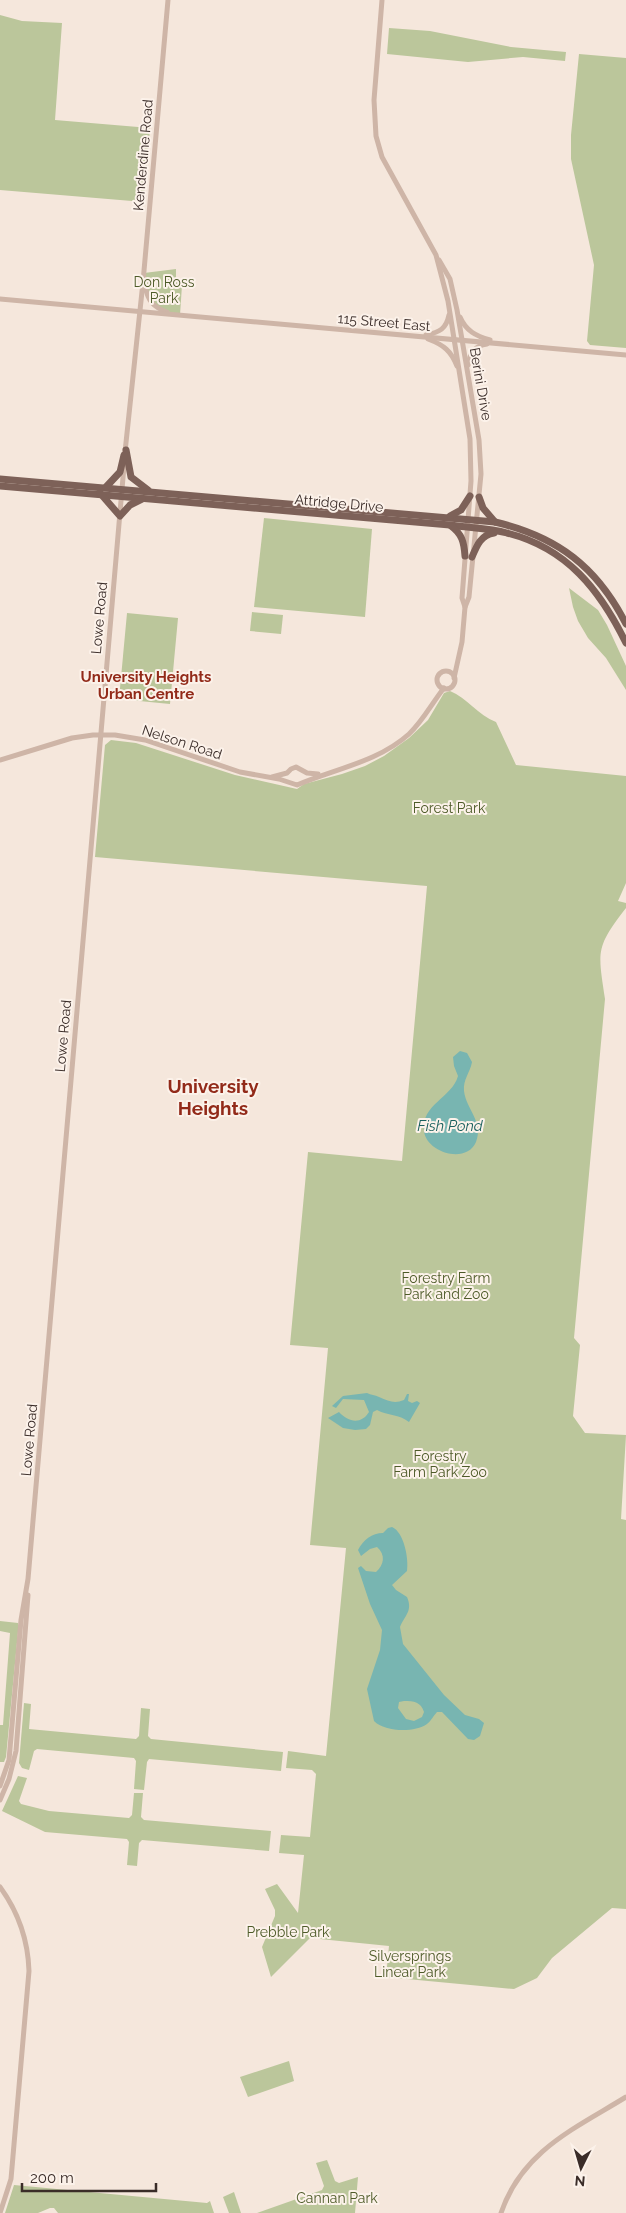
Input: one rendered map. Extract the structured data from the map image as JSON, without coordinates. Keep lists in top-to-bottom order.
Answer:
{
  "streets": {
    "main road": ["Attridge Drive"],
    "street": [
      "Kenderdine Road",
      "115 Street East",
      "Berini Drive",
      "Lowe Road",
      "Nelson Road"
    ]
  },
  "crossings": [
    ["Kenderdine Road", "115 Street East"],
    ["Kenderdine Road", "Attridge Drive"],
    ["Kenderdine Road", "Lowe Road"],
    ["115 Street East", "Berini Drive"],
    ["Berini Drive", "Attridge Drive"],
    ["Attridge Drive", "Lowe Road"],
    ["Lowe Road", "Nelson Road"]
  ],
  "districts": ["University Heights Urban Centre", "University Heights"],
  "water": ["Fish Pond"],
  "parks": [
    "Don Ross Park",
    "Forest Park",
    "Forestry Farm Park and Zoo",
    "Forestry Farm Park Zoo",
    "Prebble Park",
    "Silversprings Linear Park",
    "Cannan Park"
  ],
  "scale_bar": "200 m",
  "north": "bottom"
}
